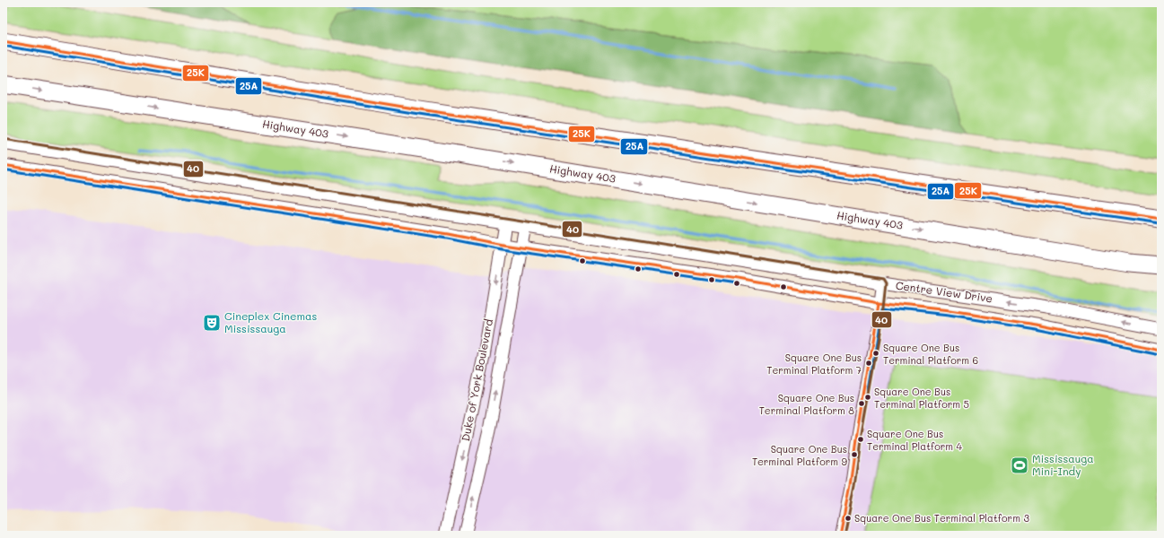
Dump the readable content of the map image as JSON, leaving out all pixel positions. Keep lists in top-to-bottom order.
{
  "streets": {
    "highway": ["Highway 403"],
    "street": ["Centre View Drive", "Duke of York Boulevard"]
  },
  "crossings": [
    ["Centre View Drive", "Duke of York Boulevard"]
  ],
  "places": {
    "theatre": ["Cineplex Cinemas Mississauga"],
    "other": [
      "Square One Bus Terminal Platform 6",
      "Square One Bus Terminal Platform 7",
      "Square One Bus Terminal Platform 5",
      "Square One Bus Terminal Platform 8",
      "Square One Bus Terminal Platform 4",
      "Square One Bus Terminal Platform 9",
      "Square One Bus Terminal Platform 3"
    ],
    "sports": ["Mississauga Mini-Indy"]
  },
  "lines": ["transit line 25K", "transit line 25A", "transit line 40"]
}
